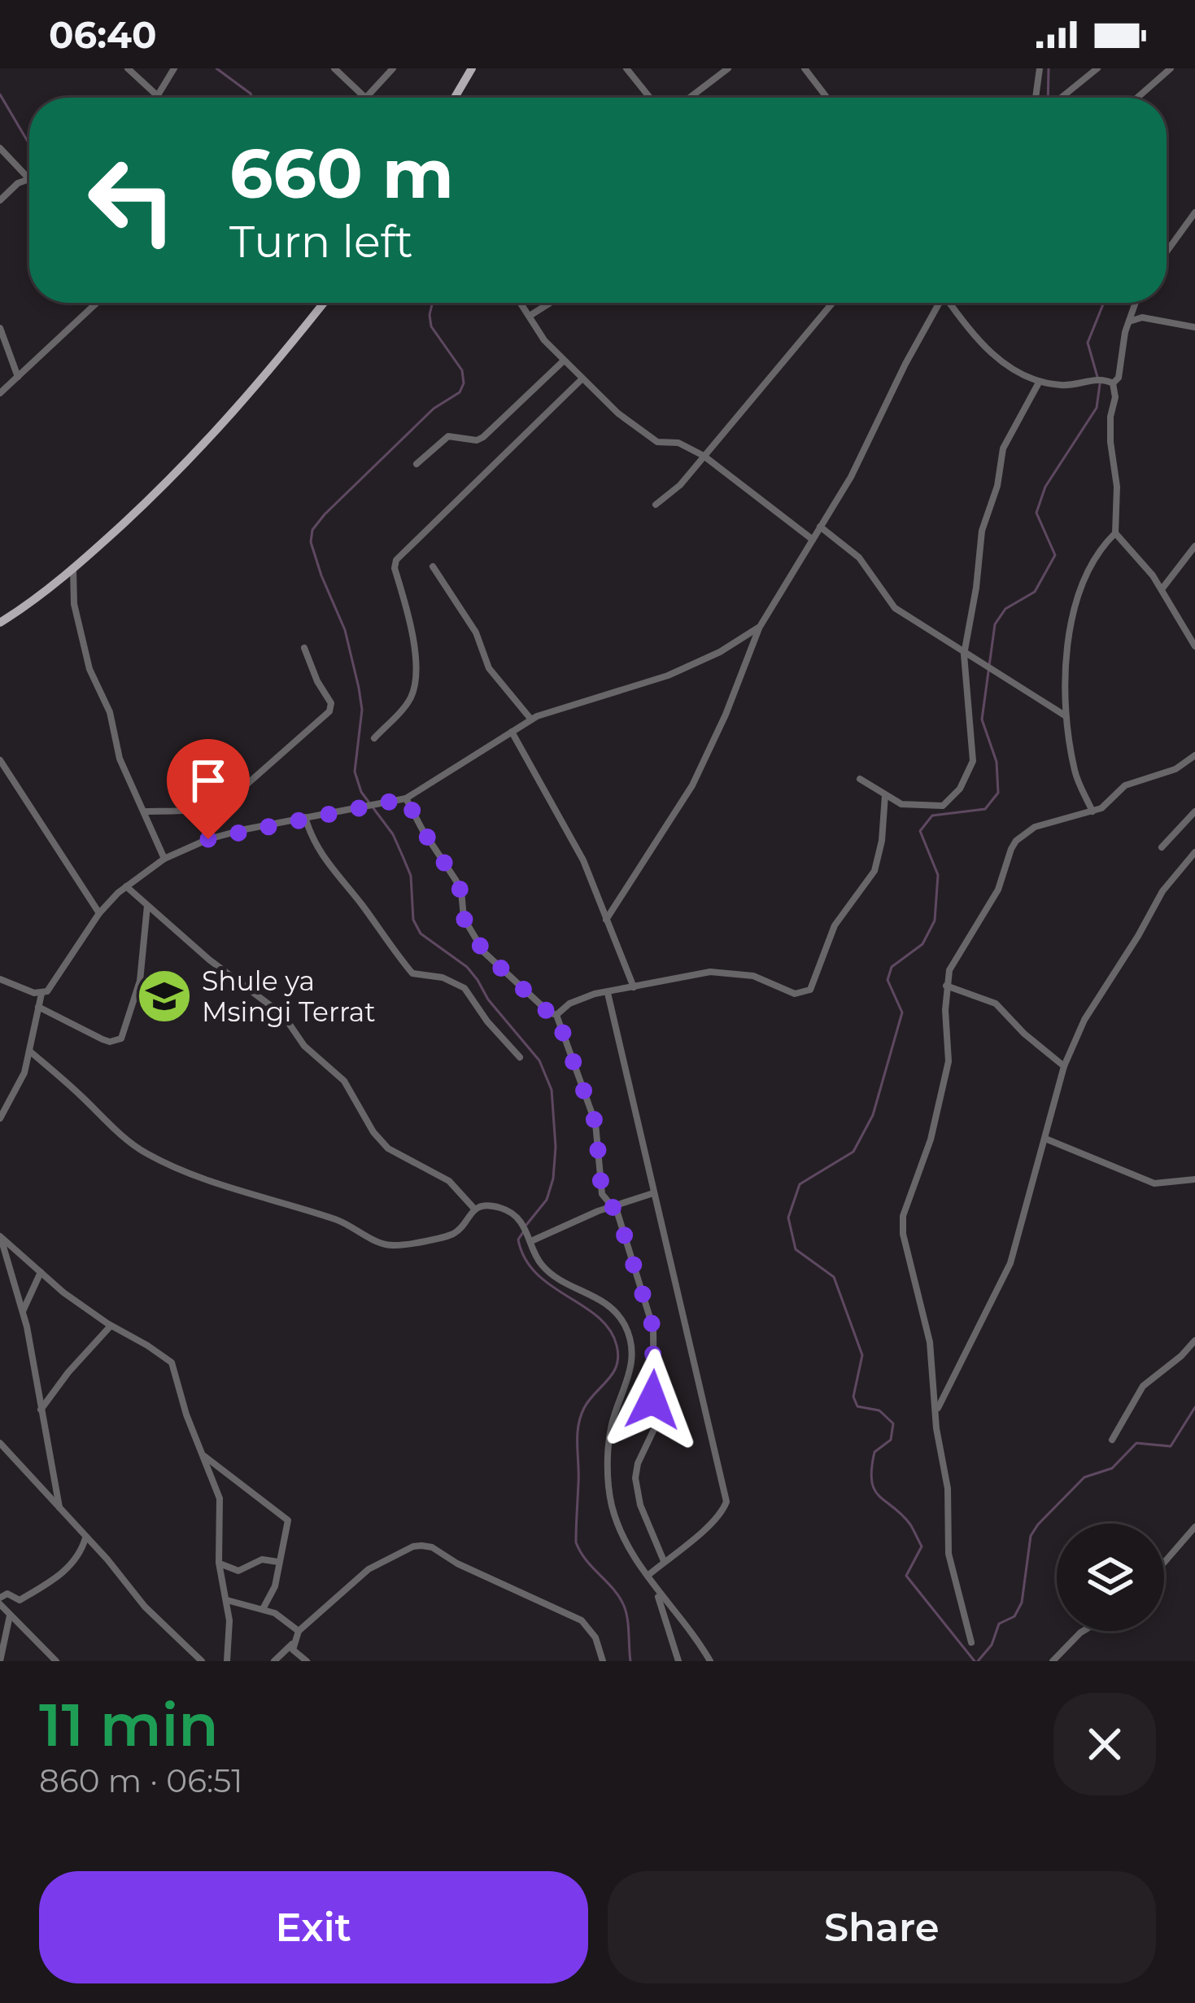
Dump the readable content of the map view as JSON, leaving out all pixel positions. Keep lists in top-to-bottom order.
{
  "places": {
    "school or university": ["Shule ya Msingi Terrat"]
  },
  "page": {
    "status": "06:40",
    "turn": ["660 m", "Turn left"],
    "heading": ["11 min", "860 m · 06:51"],
    "buttons": ["Exit", "Share"]
  }
}
